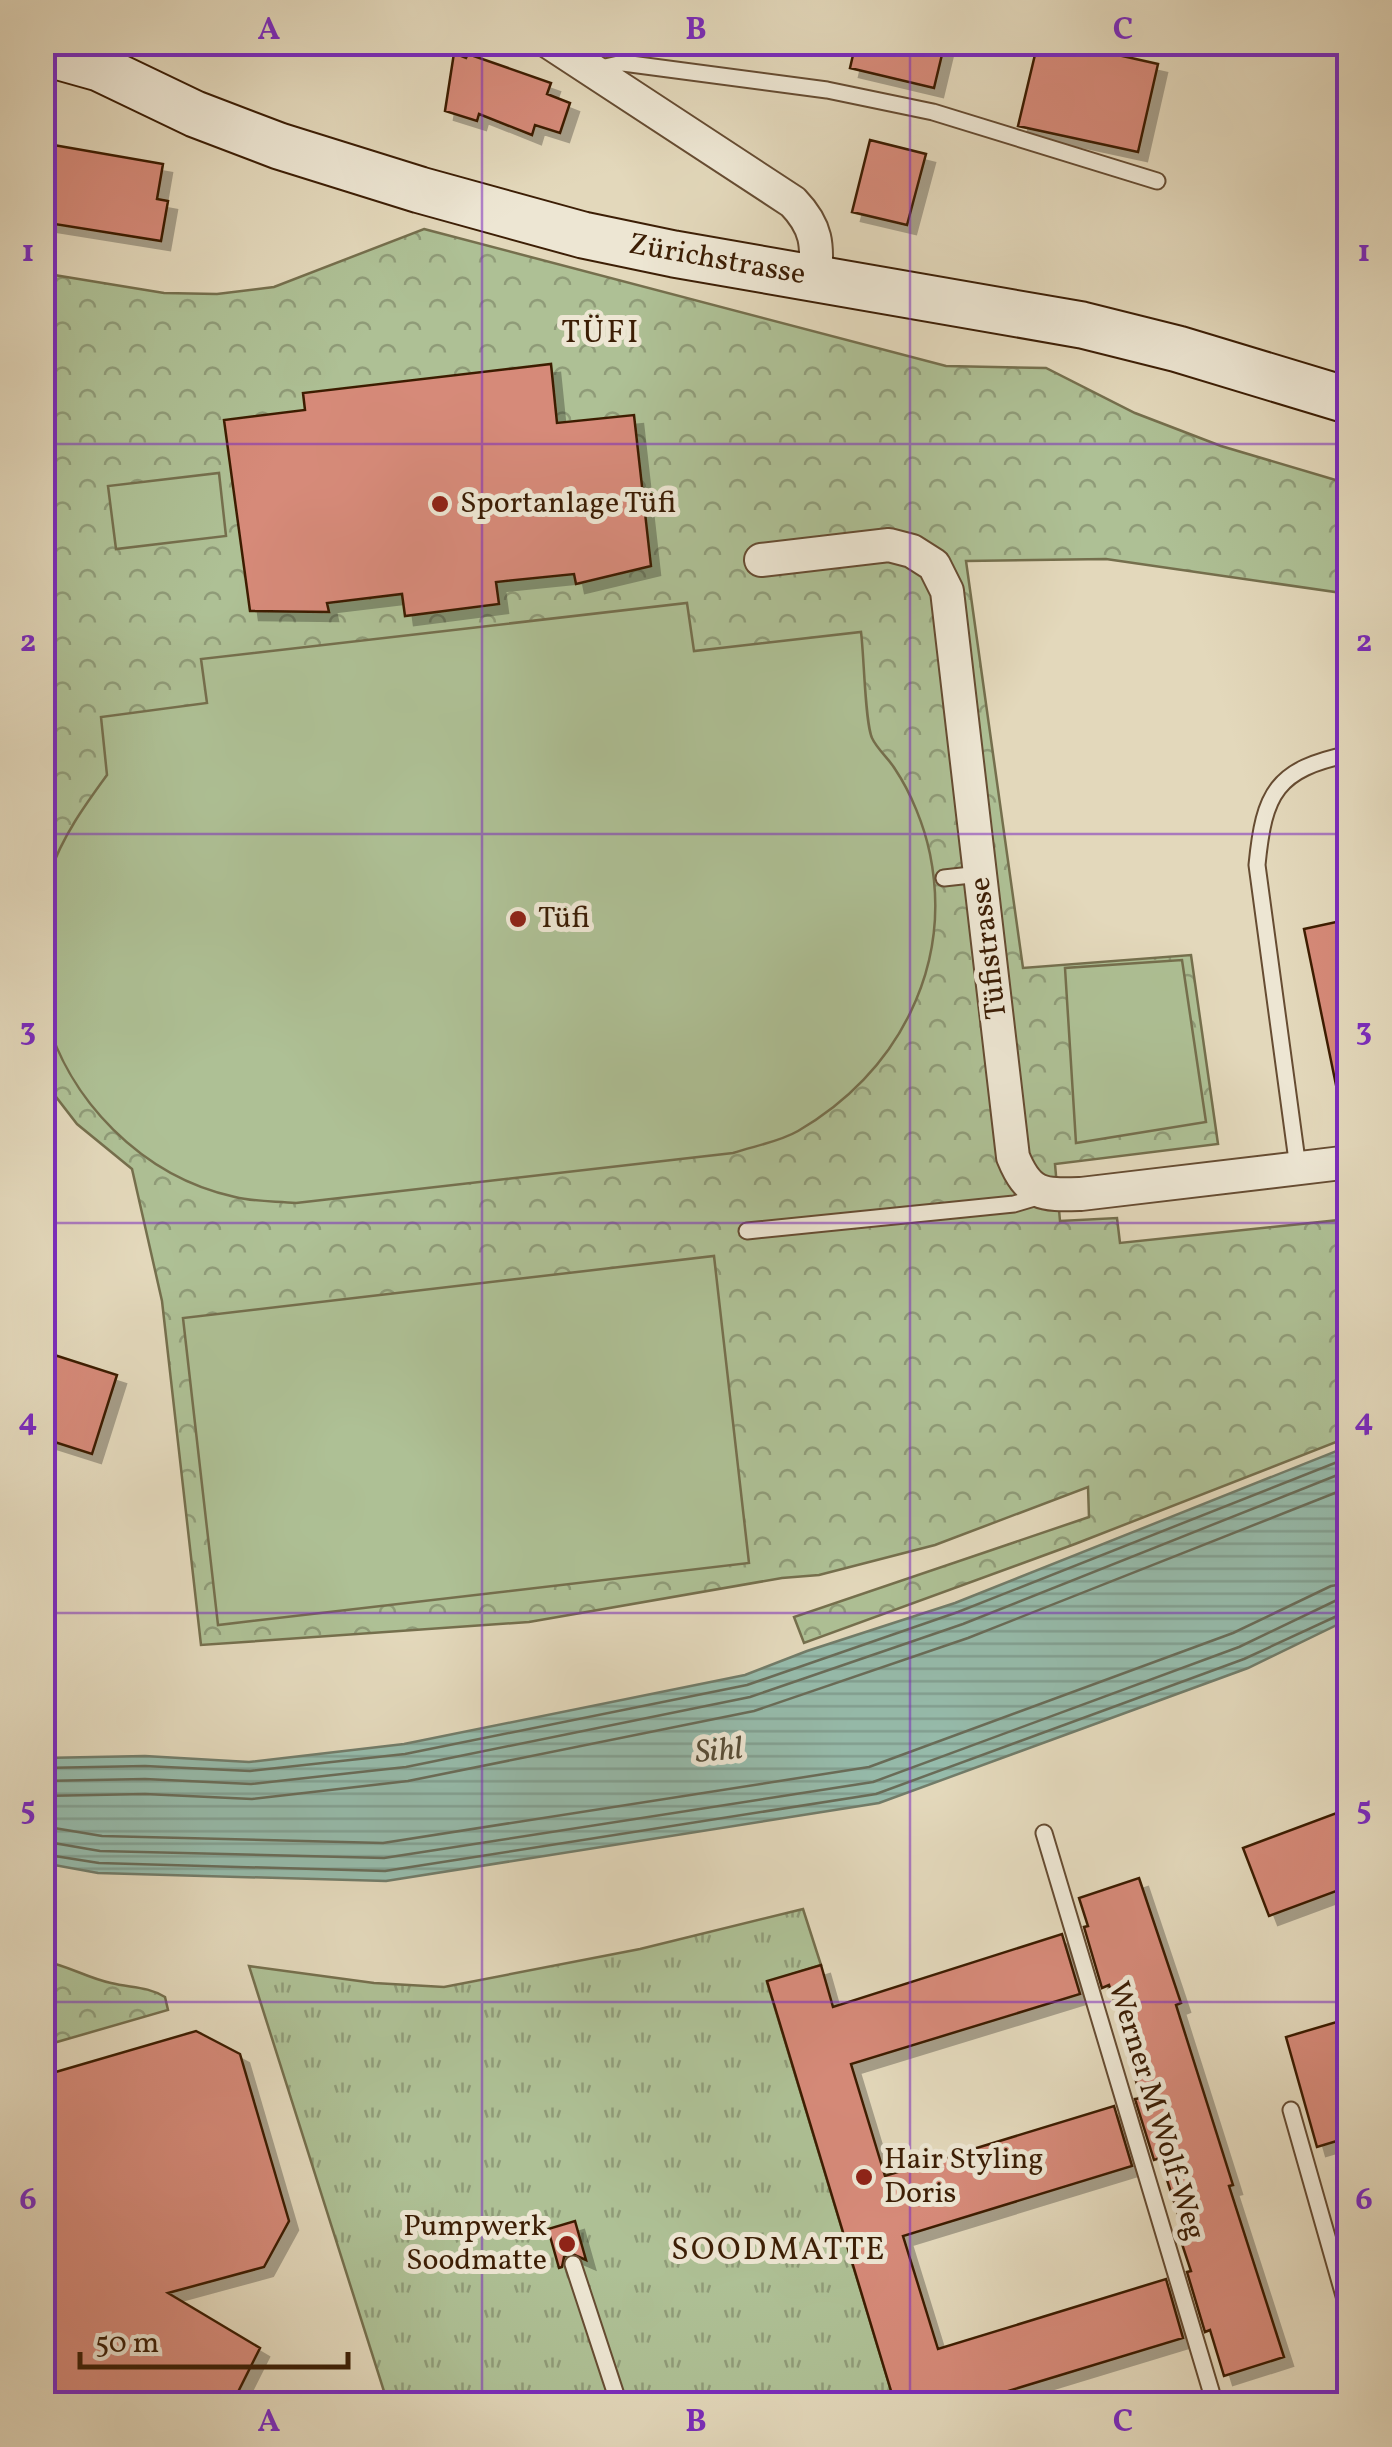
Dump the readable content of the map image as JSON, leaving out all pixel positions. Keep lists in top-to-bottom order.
{
  "streets": {
    "main road": ["Zürichstrasse"],
    "street": ["Tüfistrasse"],
    "lane": ["Werner M Wolf-Weg"]
  },
  "districts": ["TÜFI", "SOODMATTE"],
  "water": ["Sihl"],
  "places": [
    "Sportanlage Tüfi",
    "Tüfi",
    "Hair Styling Doris",
    "Pumpwerk Soodmatte"
  ],
  "scale_bar": "50 m",
  "grid": {
    "columns": ["A", "B", "C"],
    "rows": [
      "1",
      "2",
      "3",
      "4",
      "5",
      "6"
    ]
  }
}
